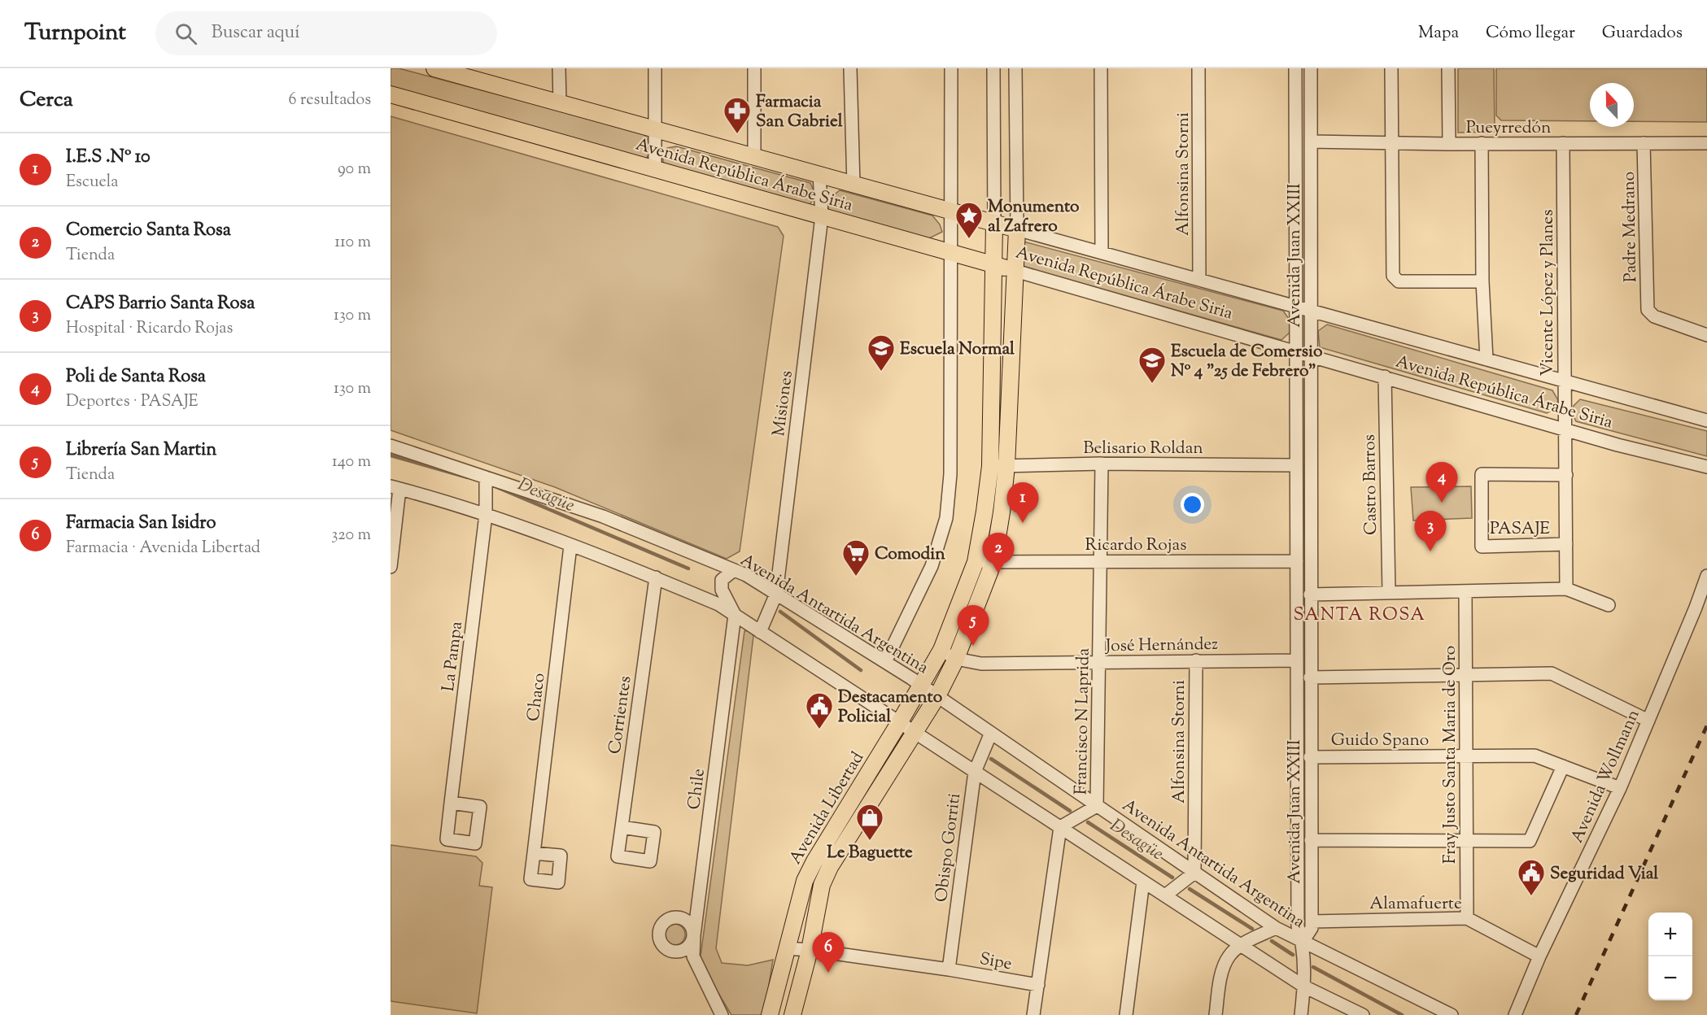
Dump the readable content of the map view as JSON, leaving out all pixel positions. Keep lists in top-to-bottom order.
{
  "streets": {
    "main road": ["Avenida República Árabe Siria", "Avenida Libertad"],
    "street": [
      "Pueyrredón",
      "Alfonsina Storni",
      "Padre Medrano",
      "Avenida Juan XXIII",
      "Vicente López y Planes",
      "Misiones",
      "Belisario Roldan",
      "Castro Barros",
      "PASAJE",
      "Ricardo Rojas",
      "Avenida Antartida Argentina",
      "José Hernández",
      "La Pampa",
      "Chaco",
      "Corrientes",
      "Francisco N Laprida",
      "Guido Spano",
      "Fray Justo Santa Maria de Oro",
      "Avenida Wollmann",
      "Chile",
      "Obispo Gorriti",
      "Alamafuerte",
      "Sipe"
    ]
  },
  "crossings": [
    ["Pueyrredón", "Padre Medrano"],
    ["Pueyrredón", "Avenida Juan XXIII"],
    ["Pueyrredón", "Vicente López y Planes"],
    ["Avenida República Árabe Siria", "Alfonsina Storni"],
    ["Avenida República Árabe Siria", "Avenida Juan XXIII"],
    ["Avenida República Árabe Siria", "Vicente López y Planes"],
    ["Avenida República Árabe Siria", "Misiones"],
    ["Avenida República Árabe Siria", "Castro Barros"],
    ["Avenida República Árabe Siria", "Avenida Libertad"],
    ["Alfonsina Storni", "Avenida Antartida Argentina"],
    ["Alfonsina Storni", "José Hernández"],
    ["Avenida Juan XXIII", "Belisario Roldan"],
    ["Avenida Juan XXIII", "Ricardo Rojas"],
    ["Avenida Juan XXIII", "Avenida Antartida Argentina"],
    ["Avenida Juan XXIII", "José Hernández"],
    ["Avenida Juan XXIII", "Guido Spano"],
    ["Avenida Juan XXIII", "Alamafuerte"],
    ["Vicente López y Planes", "PASAJE"],
    ["Misiones", "Avenida Antartida Argentina"],
    ["Belisario Roldan", "Francisco N Laprida"],
    ["Belisario Roldan", "Avenida Libertad"],
    ["Ricardo Rojas", "Francisco N Laprida"],
    ["Ricardo Rojas", "Avenida Libertad"],
    ["Avenida Antartida Argentina", "La Pampa"],
    ["Avenida Antartida Argentina", "Francisco N Laprida"],
    ["Avenida Antartida Argentina", "Avenida Libertad"],
    ["Avenida Antartida Argentina", "Obispo Gorriti"],
    ["José Hernández", "Francisco N Laprida"],
    ["José Hernández", "Avenida Libertad"],
    ["Guido Spano", "Fray Justo Santa Maria de Oro"],
    ["Guido Spano", "Avenida Wollmann"],
    ["Fray Justo Santa Maria de Oro", "Alamafuerte"],
    ["Avenida Wollmann", "Alamafuerte"],
    ["Avenida Libertad", "Sipe"],
    ["Obispo Gorriti", "Sipe"]
  ],
  "districts": ["SANTA ROSA"],
  "water": ["Desagüe"],
  "places": {
    "pharmacy": ["Farmacia San Gabriel"],
    "place": ["Monumento al Zafrero"],
    "school or university": ["Escuela Normal", "Escuela de Comersio Nº 4 \"25 de Febrero\""],
    "supermarket": ["Comodin"],
    "public building": ["Destacamento Policial", "Seguridad Vial"],
    "shop": ["Le Baguette"]
  },
  "north": "top",
  "page": {
    "header": "Turnpoint",
    "search": "Buscar aquí",
    "nav": ["Mapa", "Cómo llegar", "Guardados"],
    "heading": ["Cerca", "6 resultados"],
    "list": [
      {
        "mark": "1",
        "name": "I.E.S .Nº 10",
        "note": "Escuela",
        "value": "90 m"
      },
      {
        "mark": "2",
        "name": "Comercio Santa Rosa",
        "note": "Tienda",
        "value": "110 m"
      },
      {
        "mark": "3",
        "name": "CAPS Barrio Santa Rosa",
        "note": "Hospital · Ricardo Rojas",
        "value": "130 m"
      },
      {
        "mark": "4",
        "name": "Poli de Santa Rosa",
        "note": "Deportes · PASAJE",
        "value": "130 m"
      },
      {
        "mark": "5",
        "name": "Librería San Martin",
        "note": "Tienda",
        "value": "140 m"
      },
      {
        "mark": "6",
        "name": "Farmacia San Isidro",
        "note": "Farmacia · Avenida Libertad",
        "value": "320 m"
      }
    ],
    "pins": [
      "4",
      "1",
      "3",
      "2",
      "5",
      "6"
    ],
    "map_buttons": ["+", "−"]
  }
}
